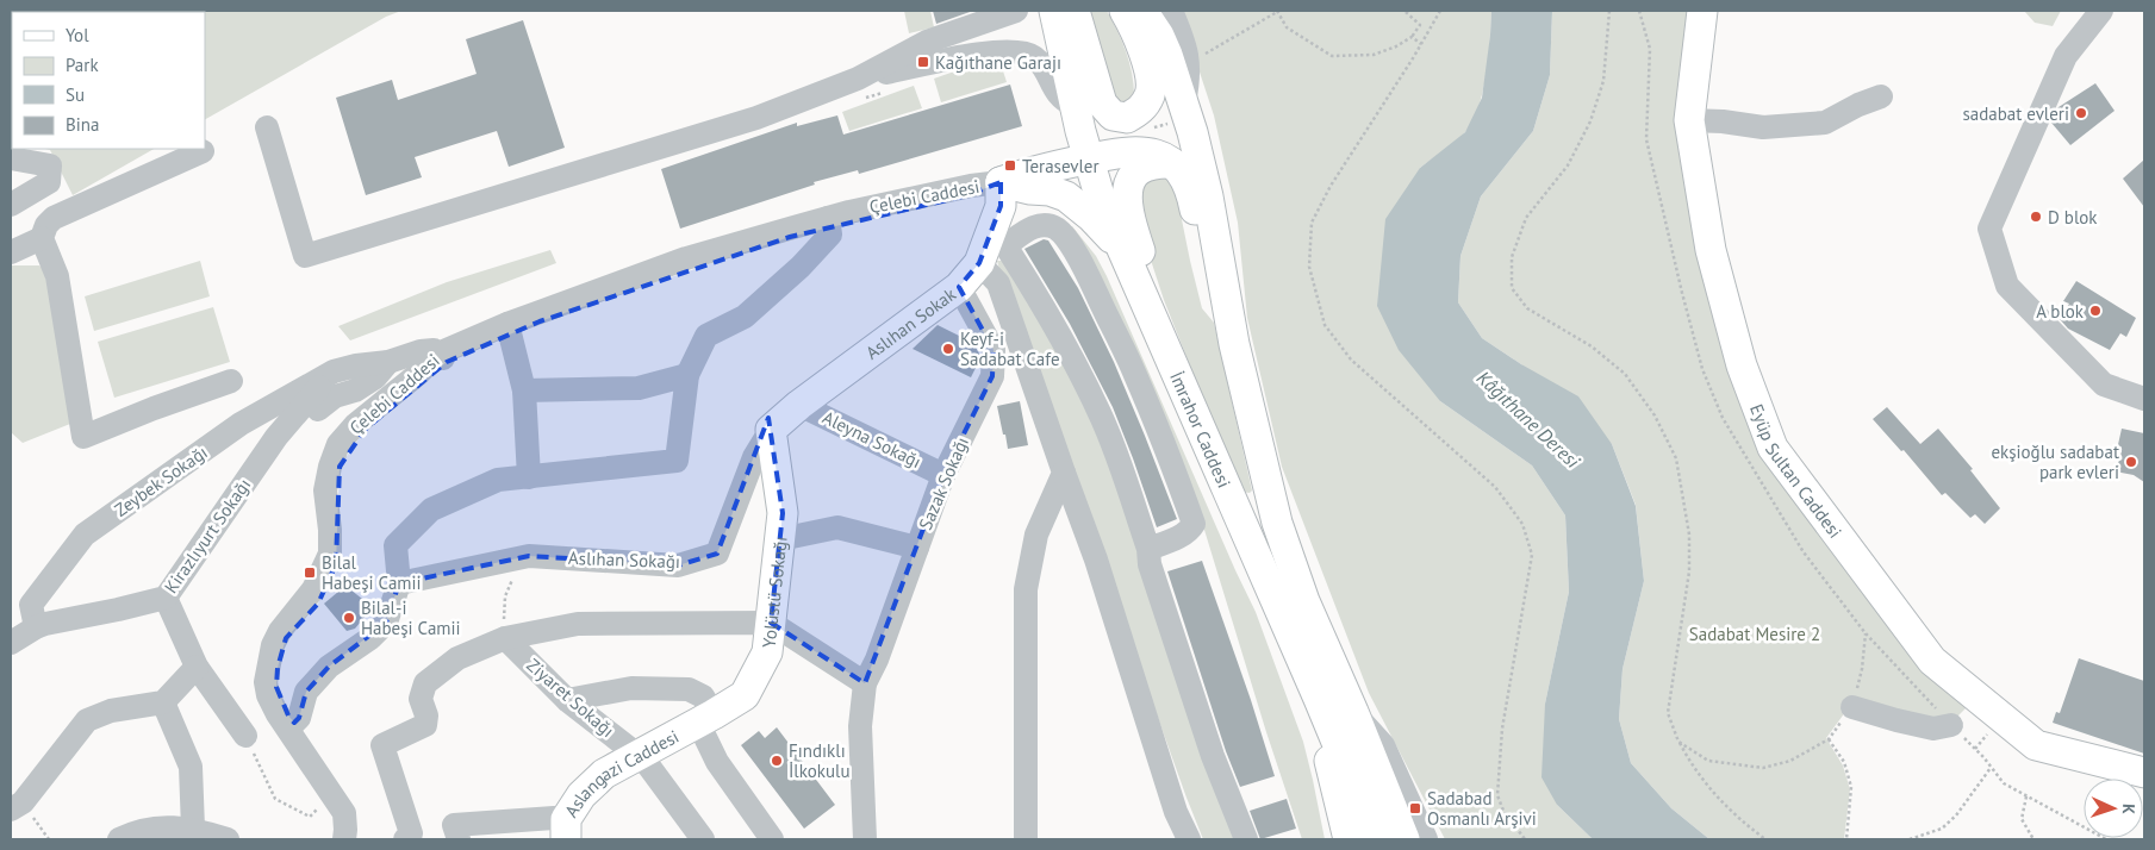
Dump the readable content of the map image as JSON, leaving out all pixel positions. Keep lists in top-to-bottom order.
{
  "streets": {
    "main road": [
      "Aslıhan Sokak",
      "İmrahor Caddesi",
      "Eyüp Sultan Caddesi",
      "Yolüstü Sokağı",
      "Aslangazi Caddesi"
    ],
    "street": [
      "Çelebi Caddesi",
      "Aleyna Sokağı",
      "Zeybek Sokağı",
      "Sazak Sokağı",
      "Kirazlıyurt Sokağı",
      "Aslıhan Sokağı",
      "Ziyaret Sokağı"
    ]
  },
  "crossings": [
    ["Çelebi Caddesi", "Aslıhan Sokak"],
    ["Çelebi Caddesi", "Zeybek Sokağı"],
    ["Aslıhan Sokak", "Aleyna Sokağı"],
    ["Aslıhan Sokak", "Sazak Sokağı"],
    ["Aslıhan Sokak", "Aslıhan Sokağı"],
    ["Aslıhan Sokak", "Yolüstü Sokağı"],
    ["Aleyna Sokağı", "Sazak Sokağı"],
    ["Zeybek Sokağı", "Kirazlıyurt Sokağı"],
    ["Aslıhan Sokağı", "Yolüstü Sokağı"],
    ["Yolüstü Sokağı", "Aslangazi Caddesi"],
    ["Ziyaret Sokağı", "Aslangazi Caddesi"]
  ],
  "water": ["Kâğıthane Deresi"],
  "parks": ["Sadabat Mesire 2"],
  "places": {
    "transit": [
      "Kağıthane Garajı",
      "Terasevler",
      "Bilal Habeşi Camii",
      "Sadabad Osmanlı Arşivi"
    ],
    "other": [
      "sadabat evleri",
      "D blok",
      "A blok",
      "Keyf-i Sadabat Cafe",
      "ekşioğlu sadabat park evleri",
      "Bilal-i Habeşi Camii",
      "Fındıklı İlkokulu"
    ]
  },
  "legend": [
    "Yol",
    "Park",
    "Su",
    "Bina"
  ],
  "north": "right"
}
